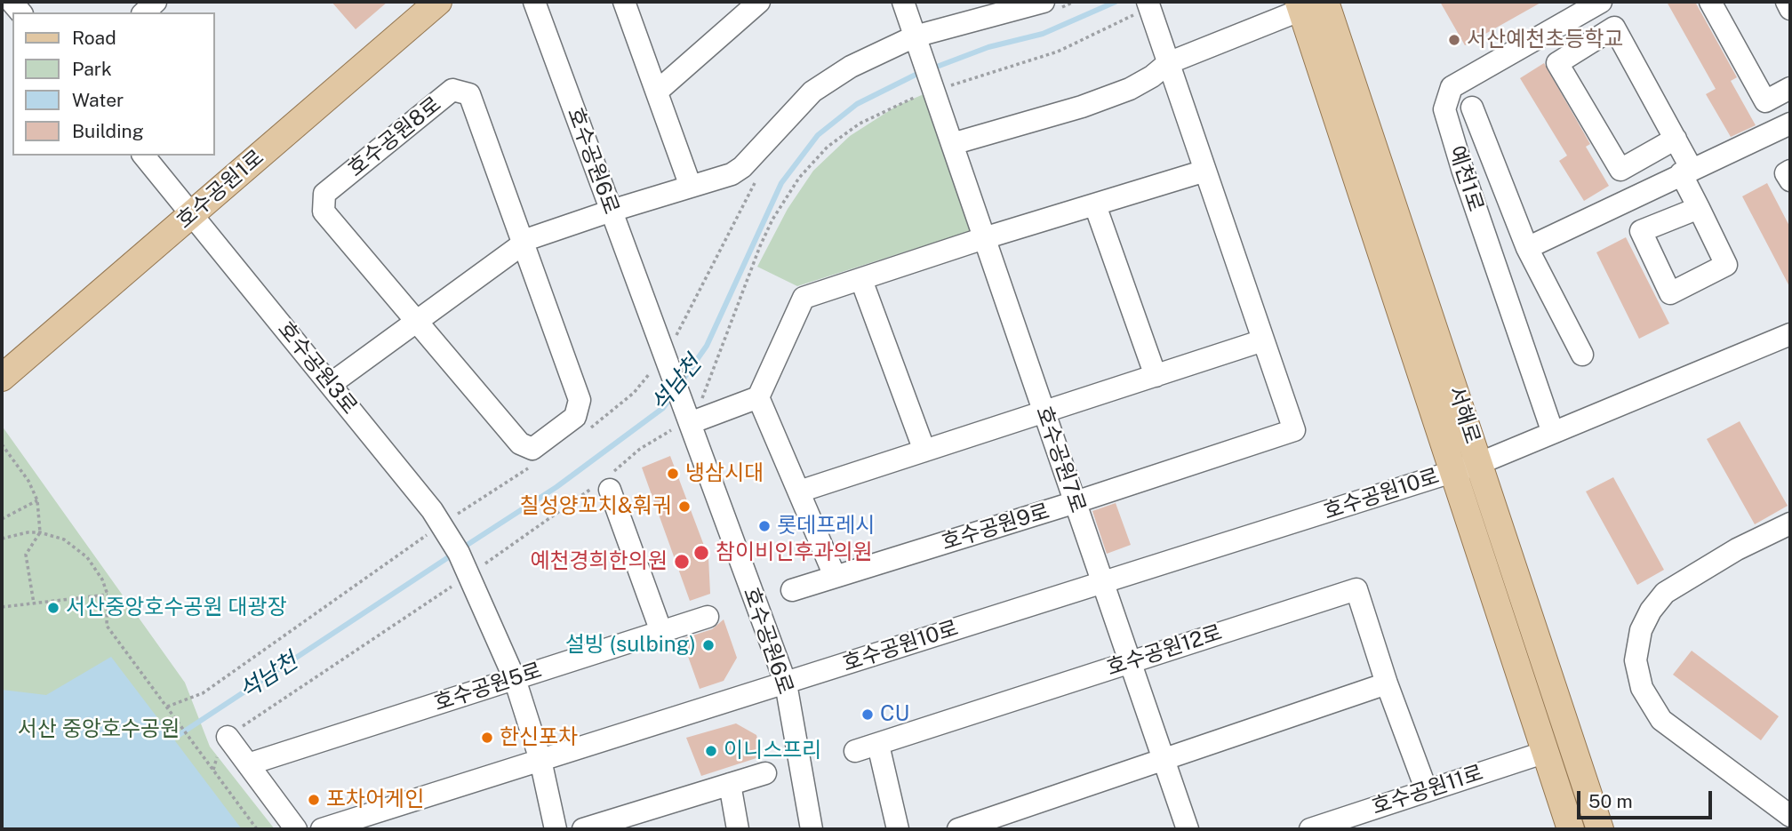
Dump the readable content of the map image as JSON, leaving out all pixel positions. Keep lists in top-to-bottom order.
{
  "streets": {
    "main road": ["호수공원1로", "서해로"],
    "street": [
      "호수공원8로",
      "호수공원6로",
      "예천1로",
      "호수공원3로",
      "호수공원7로",
      "호수공원10로",
      "호수공원9로",
      "호수공원12로",
      "호수공원5로",
      "호수공원11로"
    ]
  },
  "crossings": [
    ["호수공원6로", "호수공원10로"],
    ["호수공원1로", "호수공원3로"],
    ["서해로", "호수공원10로"],
    ["서해로", "호수공원11로"],
    ["호수공원7로", "호수공원10로"],
    ["호수공원7로", "호수공원9로"],
    ["호수공원7로", "호수공원12로"],
    ["호수공원12로", "호수공원11로"]
  ],
  "water": ["석남천"],
  "parks": ["서산 중앙호수공원"],
  "places": [
    "서산예천초등학교",
    "냉삼시대",
    "칠성양꼬치&훠궈",
    "롯데프레시",
    "참이비인후과의원",
    "예천경희한의원",
    "서산중앙호수공원 대광장",
    "설빙 (sulbing)",
    "CU",
    "한신포차",
    "이니스프리",
    "포차어게인"
  ],
  "legend": [
    "Road",
    "Park",
    "Water",
    "Building"
  ],
  "scale_bar": "50 m"
}
